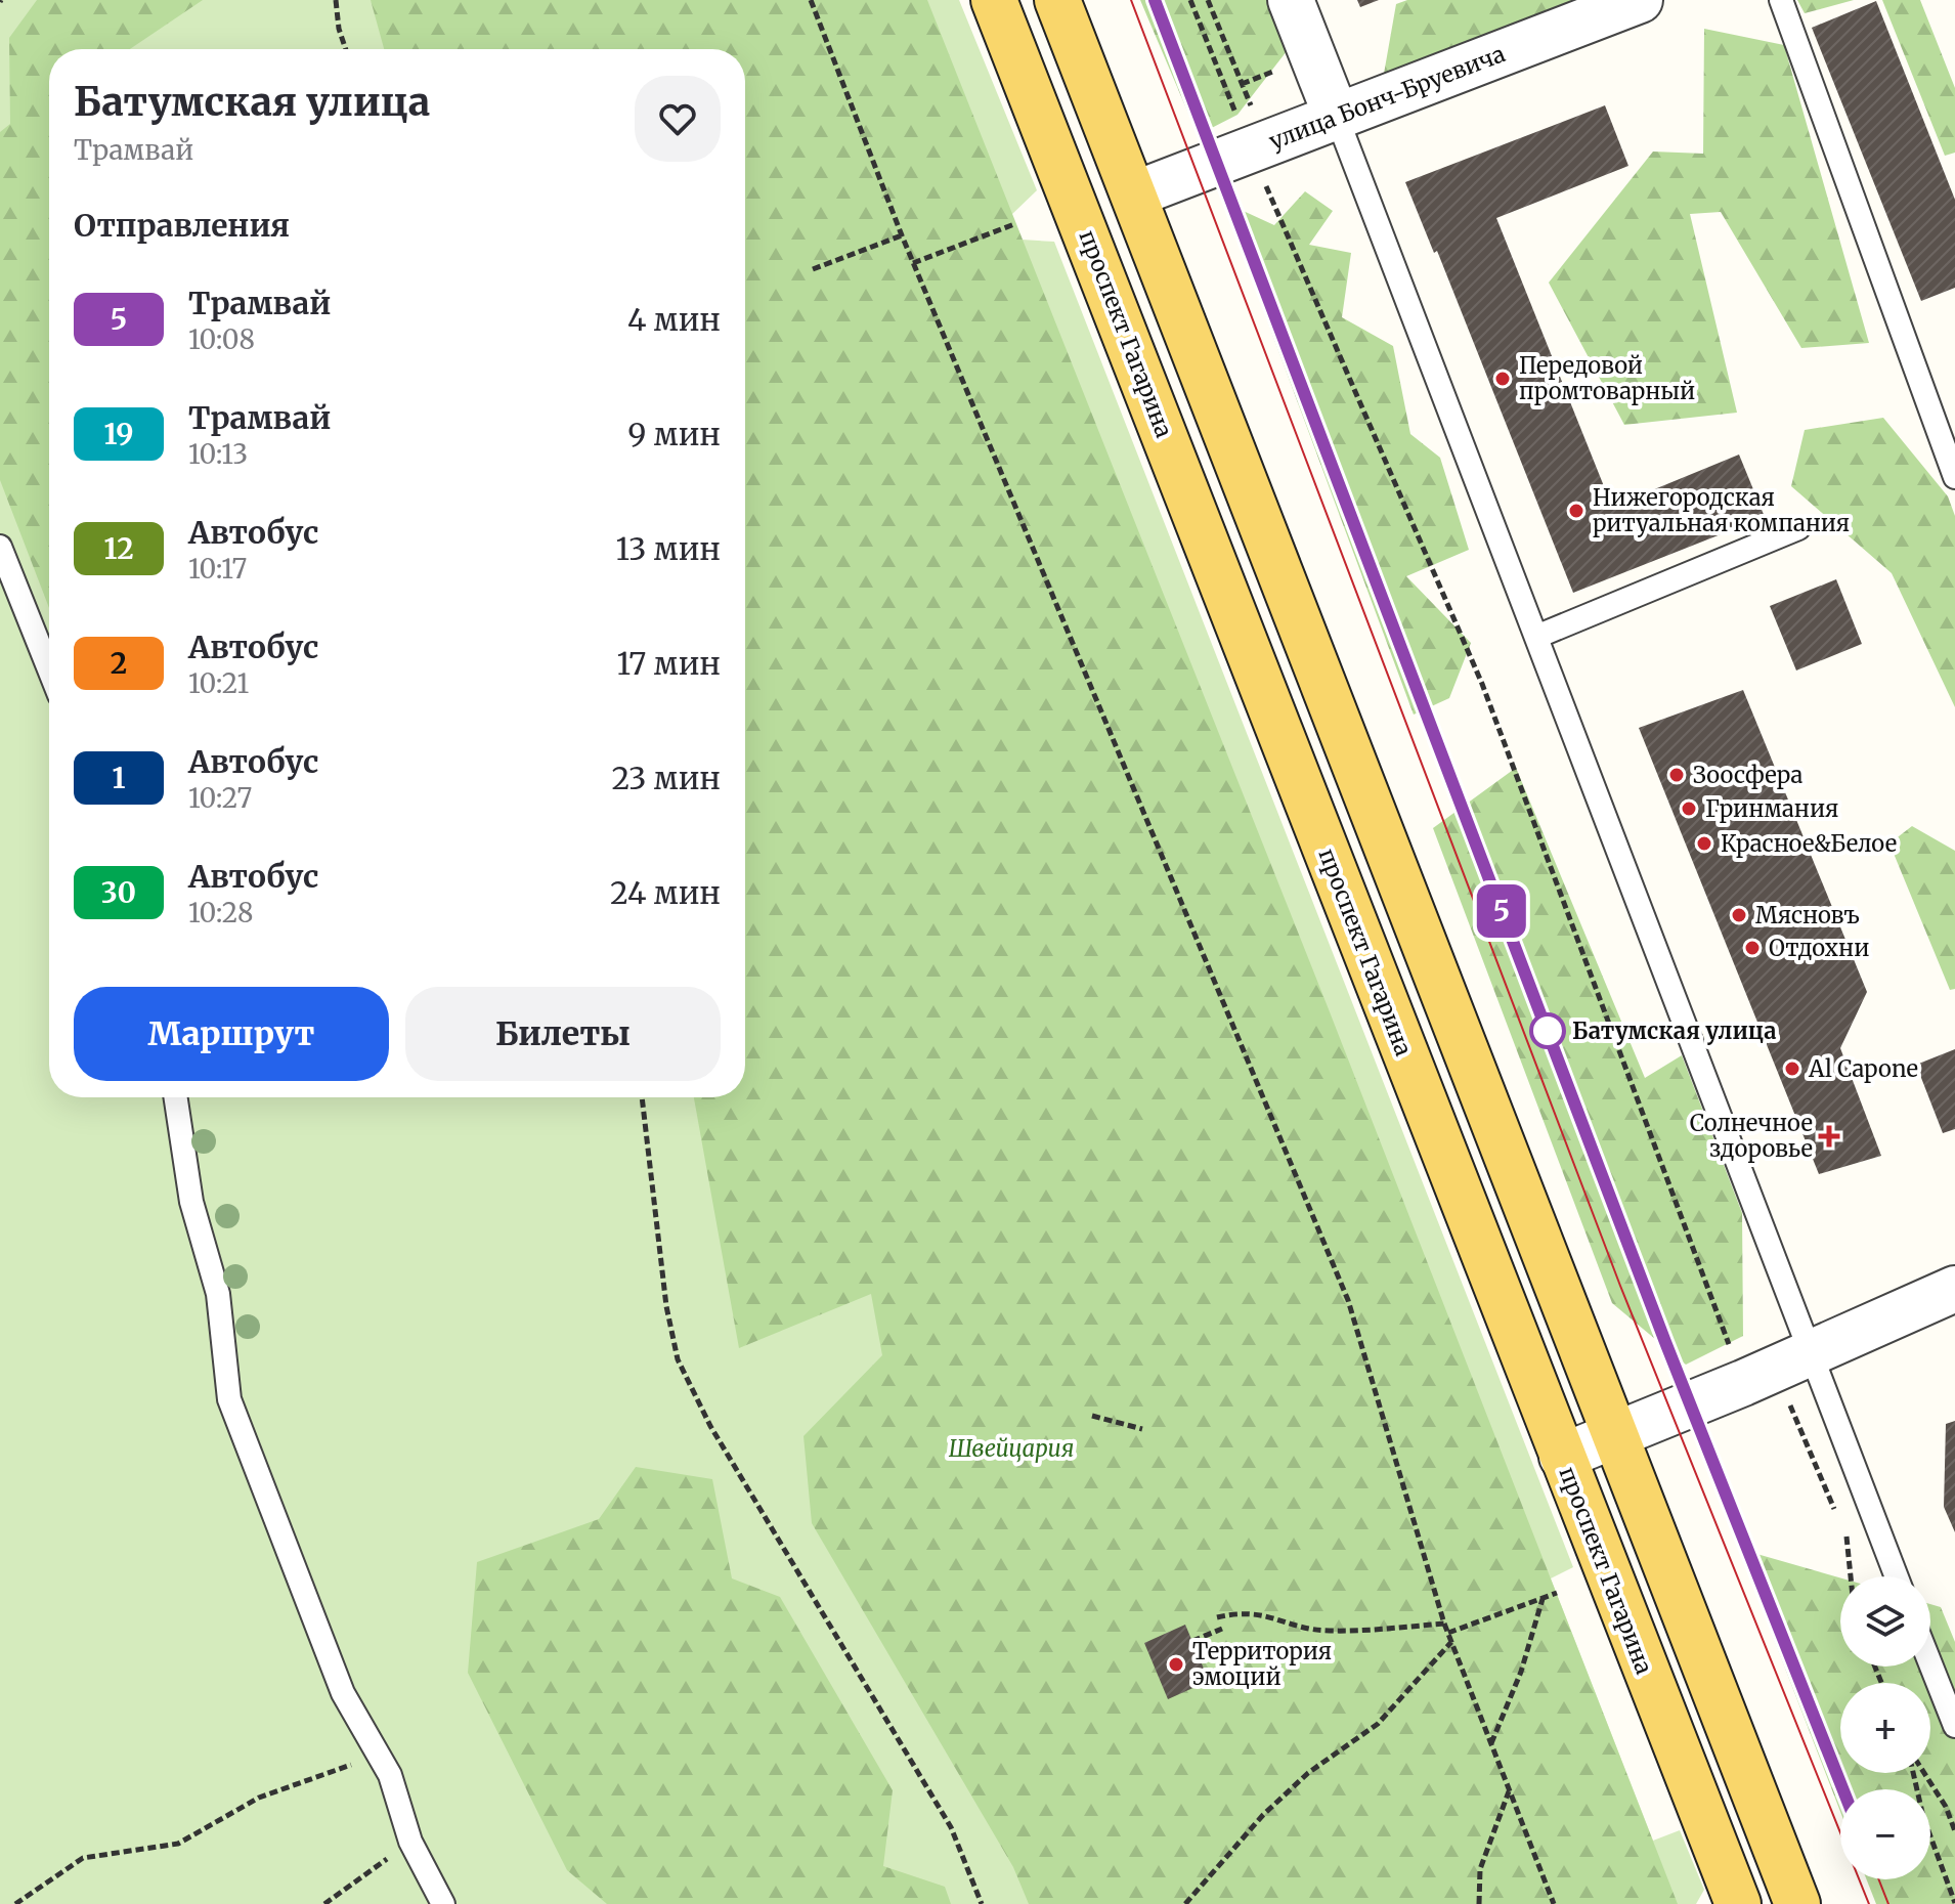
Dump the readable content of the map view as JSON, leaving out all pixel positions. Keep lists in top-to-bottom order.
{
  "streets": {
    "main road": ["проспект Гагарина"],
    "street": ["улица Бонч-Бруевича"]
  },
  "parks": ["Швейцария"],
  "places": {
    "other": [
      "Передовой промтоварный",
      "Нижегородская ритуальная компания",
      "Зоосфера",
      "Гринмания",
      "Красное&Белое",
      "Мясновъ",
      "Отдохни",
      "Батумская улица",
      "Al Capone",
      "Территория эмоций"
    ],
    "health": ["Солнечное здоровье"]
  },
  "lines": ["tram line 5"],
  "page": {
    "on_map": "5",
    "heading": [
      ["Батумская улица", "Трамвай"],
      "Отправления"
    ],
    "list": [
      {
        "mark": "5",
        "name": "Трамвай",
        "note": "10:08",
        "value": "4 мин"
      },
      {
        "mark": "19",
        "name": "Трамвай",
        "note": "10:13",
        "value": "9 мин"
      },
      {
        "mark": "12",
        "name": "Автобус",
        "note": "10:17",
        "value": "13 мин"
      },
      {
        "mark": "2",
        "name": "Автобус",
        "note": "10:21",
        "value": "17 мин"
      },
      {
        "mark": "1",
        "name": "Автобус",
        "note": "10:27",
        "value": "23 мин"
      },
      {
        "mark": "30",
        "name": "Автобус",
        "note": "10:28",
        "value": "24 мин"
      }
    ],
    "buttons": ["Маршрут", "Билеты"],
    "map_buttons": ["+", "−"]
  }
}
